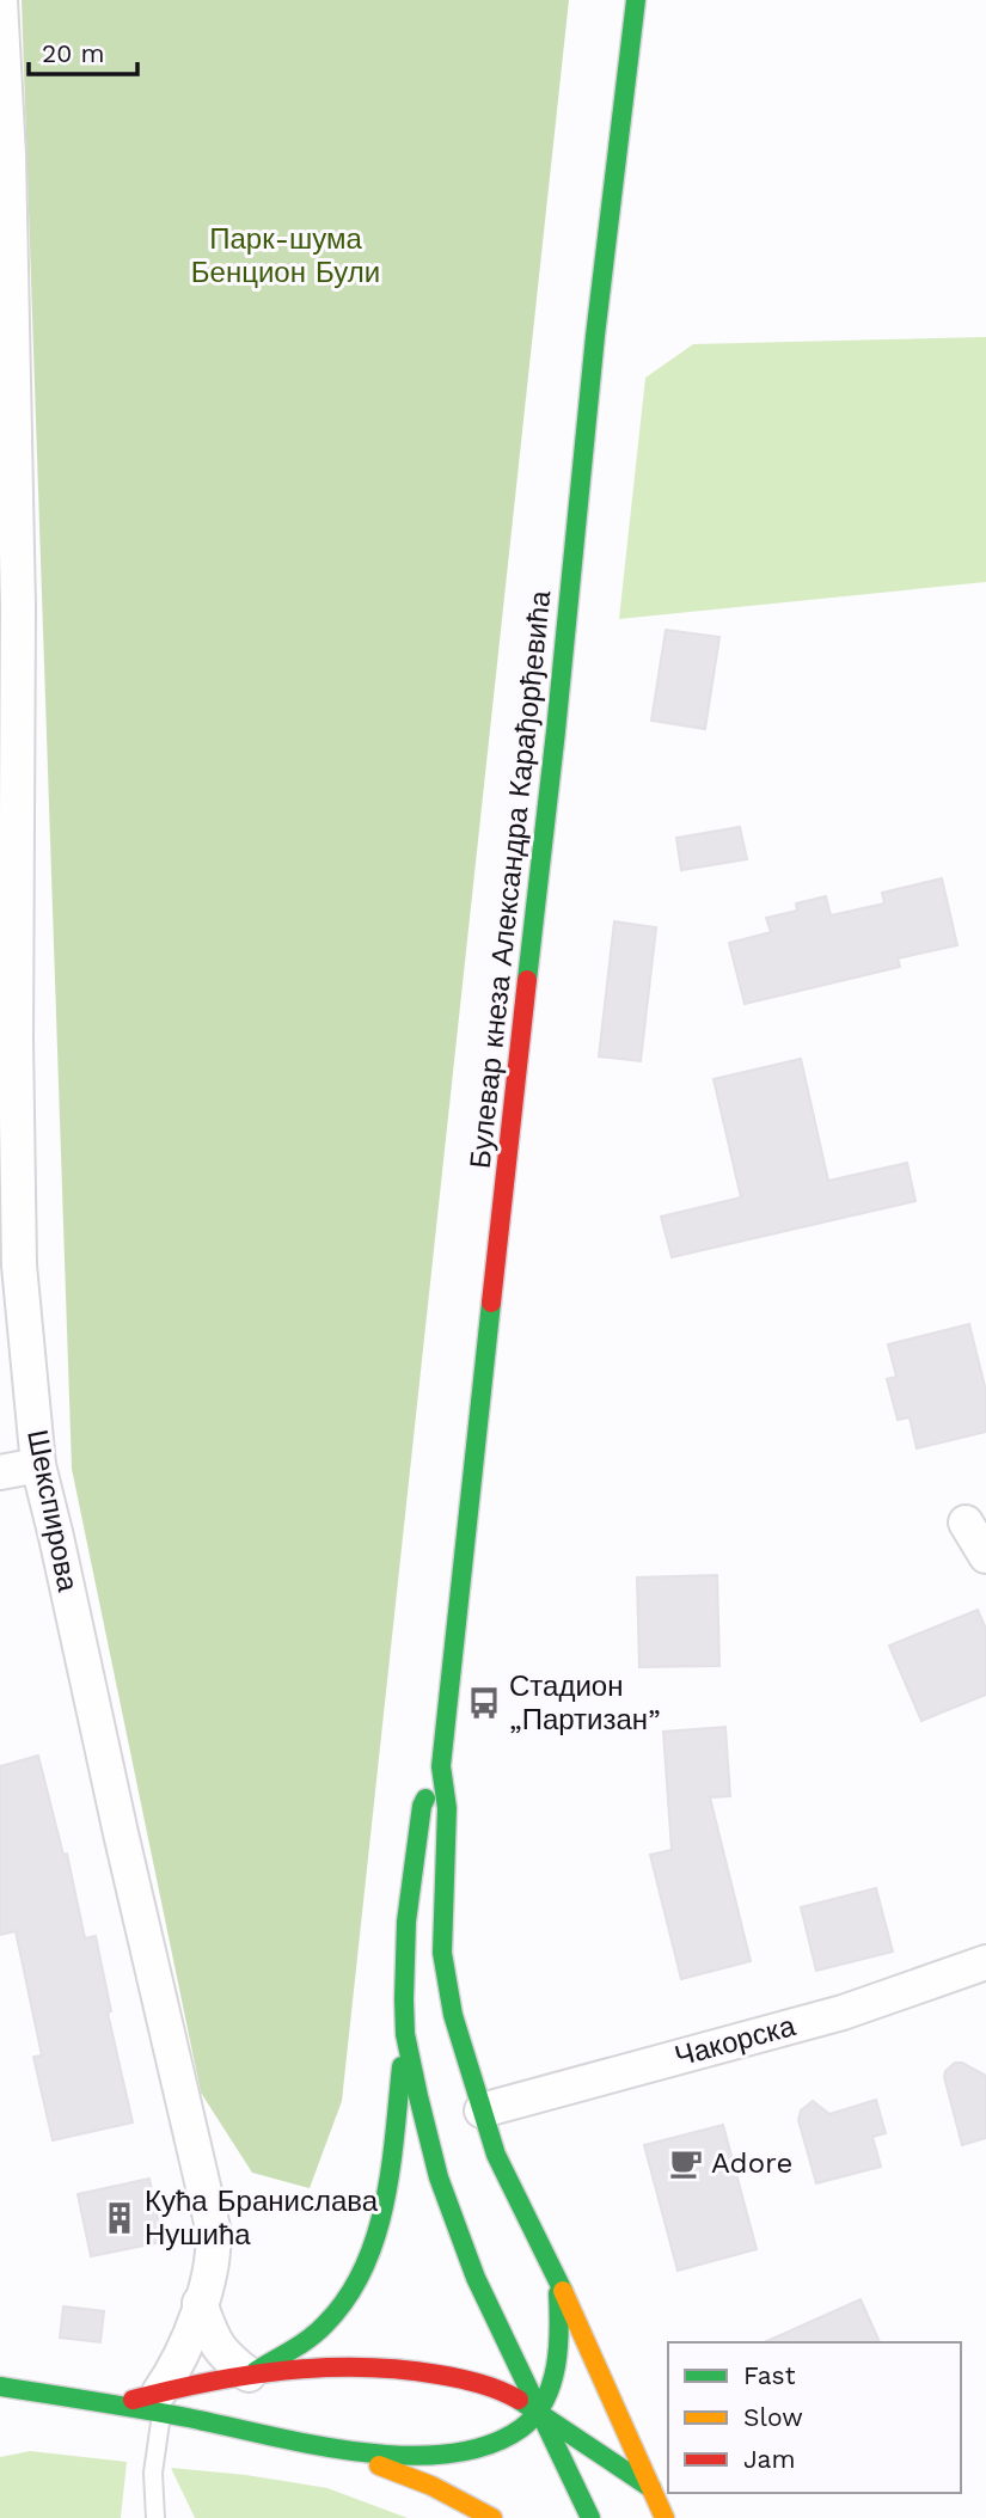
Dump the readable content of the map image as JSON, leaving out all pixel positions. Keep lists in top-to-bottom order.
{
  "streets": {
    "main road": ["Булевар кнеза Александра Карађорђевића"],
    "street": ["Шекспирова", "Чакорска"]
  },
  "crossings": [
    ["Булевар кнеза Александра Карађорђевића", "Чакорска"]
  ],
  "parks": ["Парк-шума Бенцион Були"],
  "places": {
    "bus stop": ["Стадион „Партизан”"],
    "cafe": ["Adore"],
    "building": ["Кућа Бранислава Нушића"]
  },
  "legend": ["Fast", "Slow", "Jam"],
  "scale_bar": "20 m"
}
